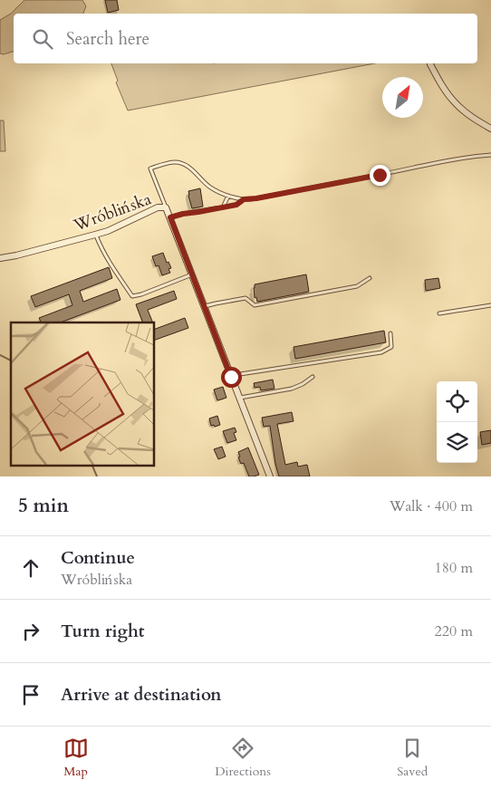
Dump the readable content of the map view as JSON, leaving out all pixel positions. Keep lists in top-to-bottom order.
{
  "streets": {
    "street": ["Wróblińska"]
  },
  "north": "top right",
  "page": {
    "search": "Search here",
    "heading": ["5 min", "Walk · 400 m"],
    "list": [
      ["Continue", "Wróblińska", "180 m"],
      ["Turn right", "220 m"],
      "Arrive at destination"
    ],
    "nav": ["Map", "Directions", "Saved"]
  }
}
